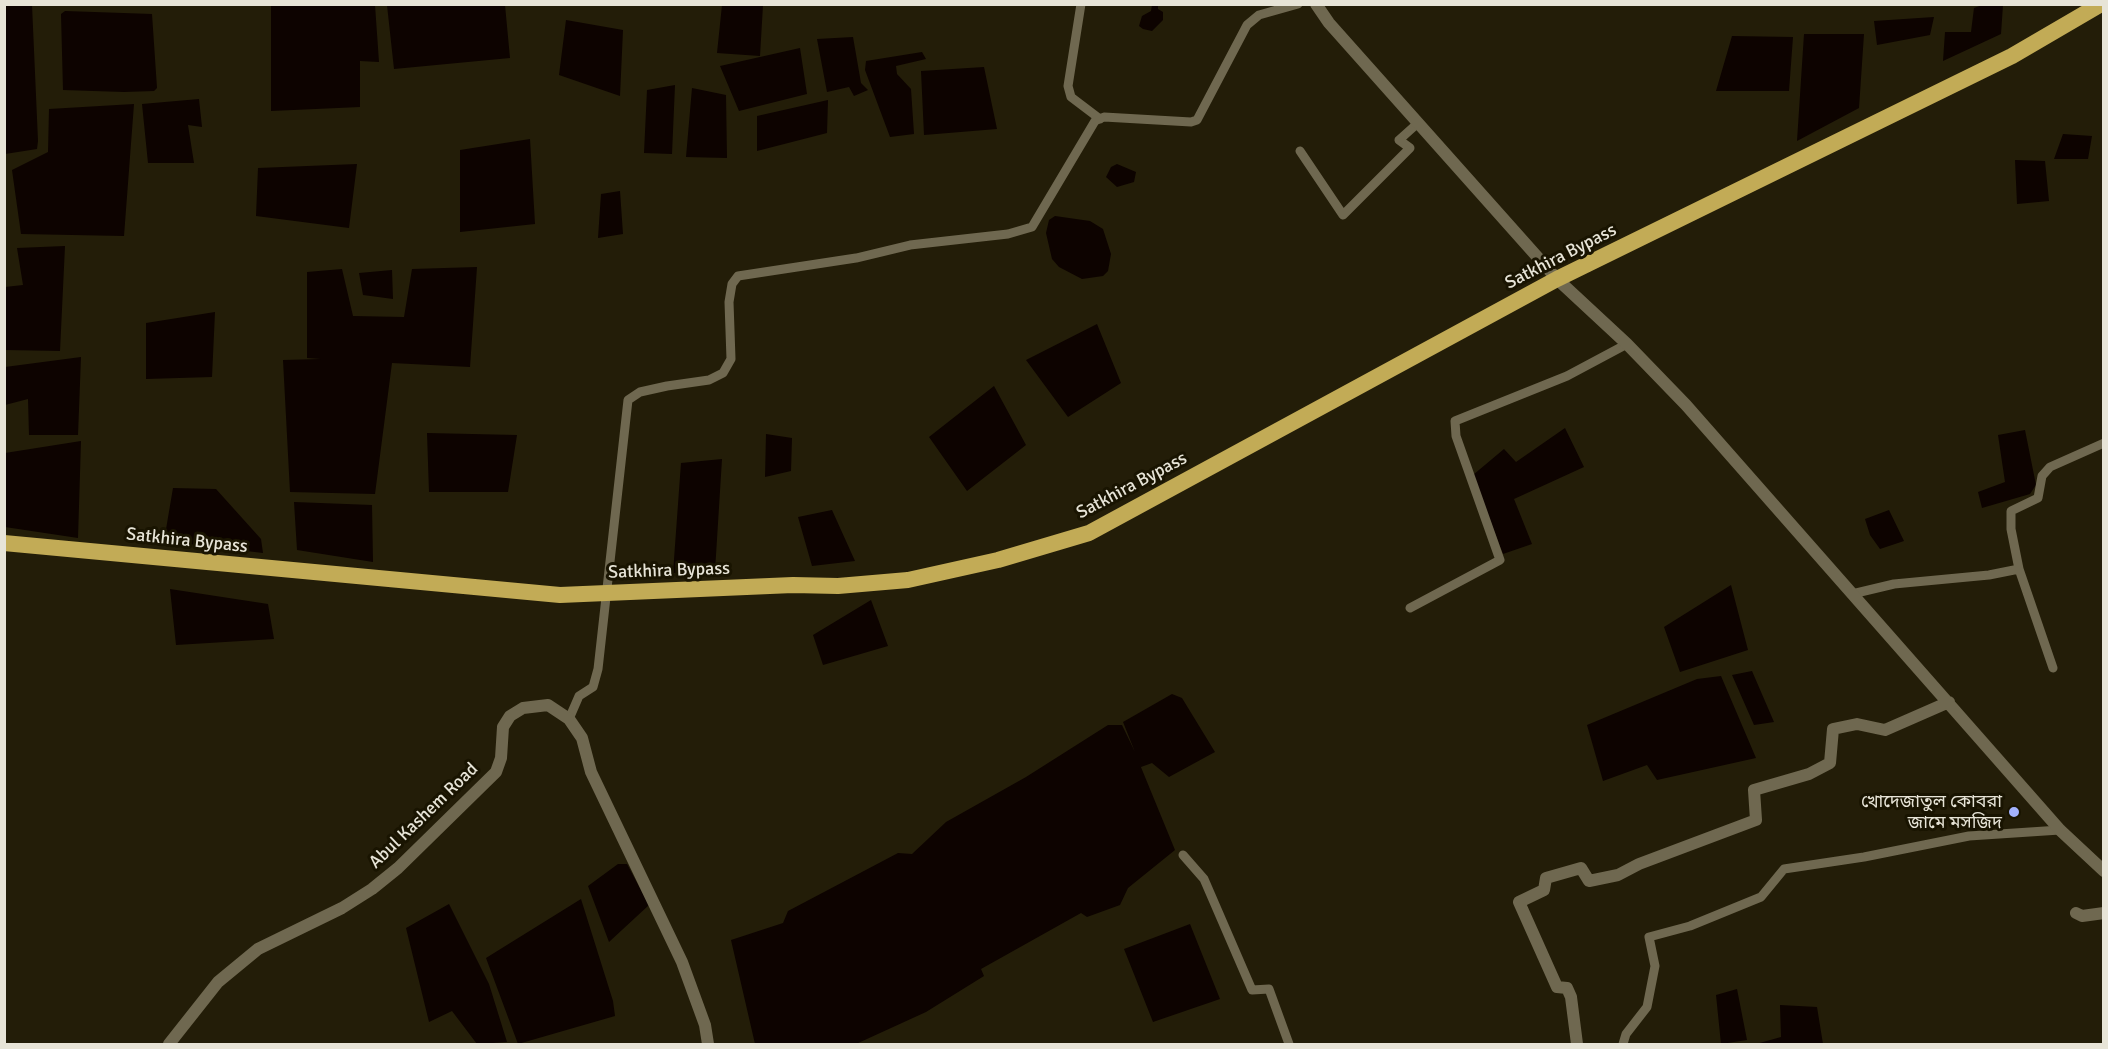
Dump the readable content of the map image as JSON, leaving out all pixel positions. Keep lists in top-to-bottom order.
{
  "streets": {
    "highway": ["Satkhira Bypass"],
    "street": ["Abul Kashem Road"]
  },
  "places": ["খোদেজাতুল কোবরা জামে মসজিদ"]
}
